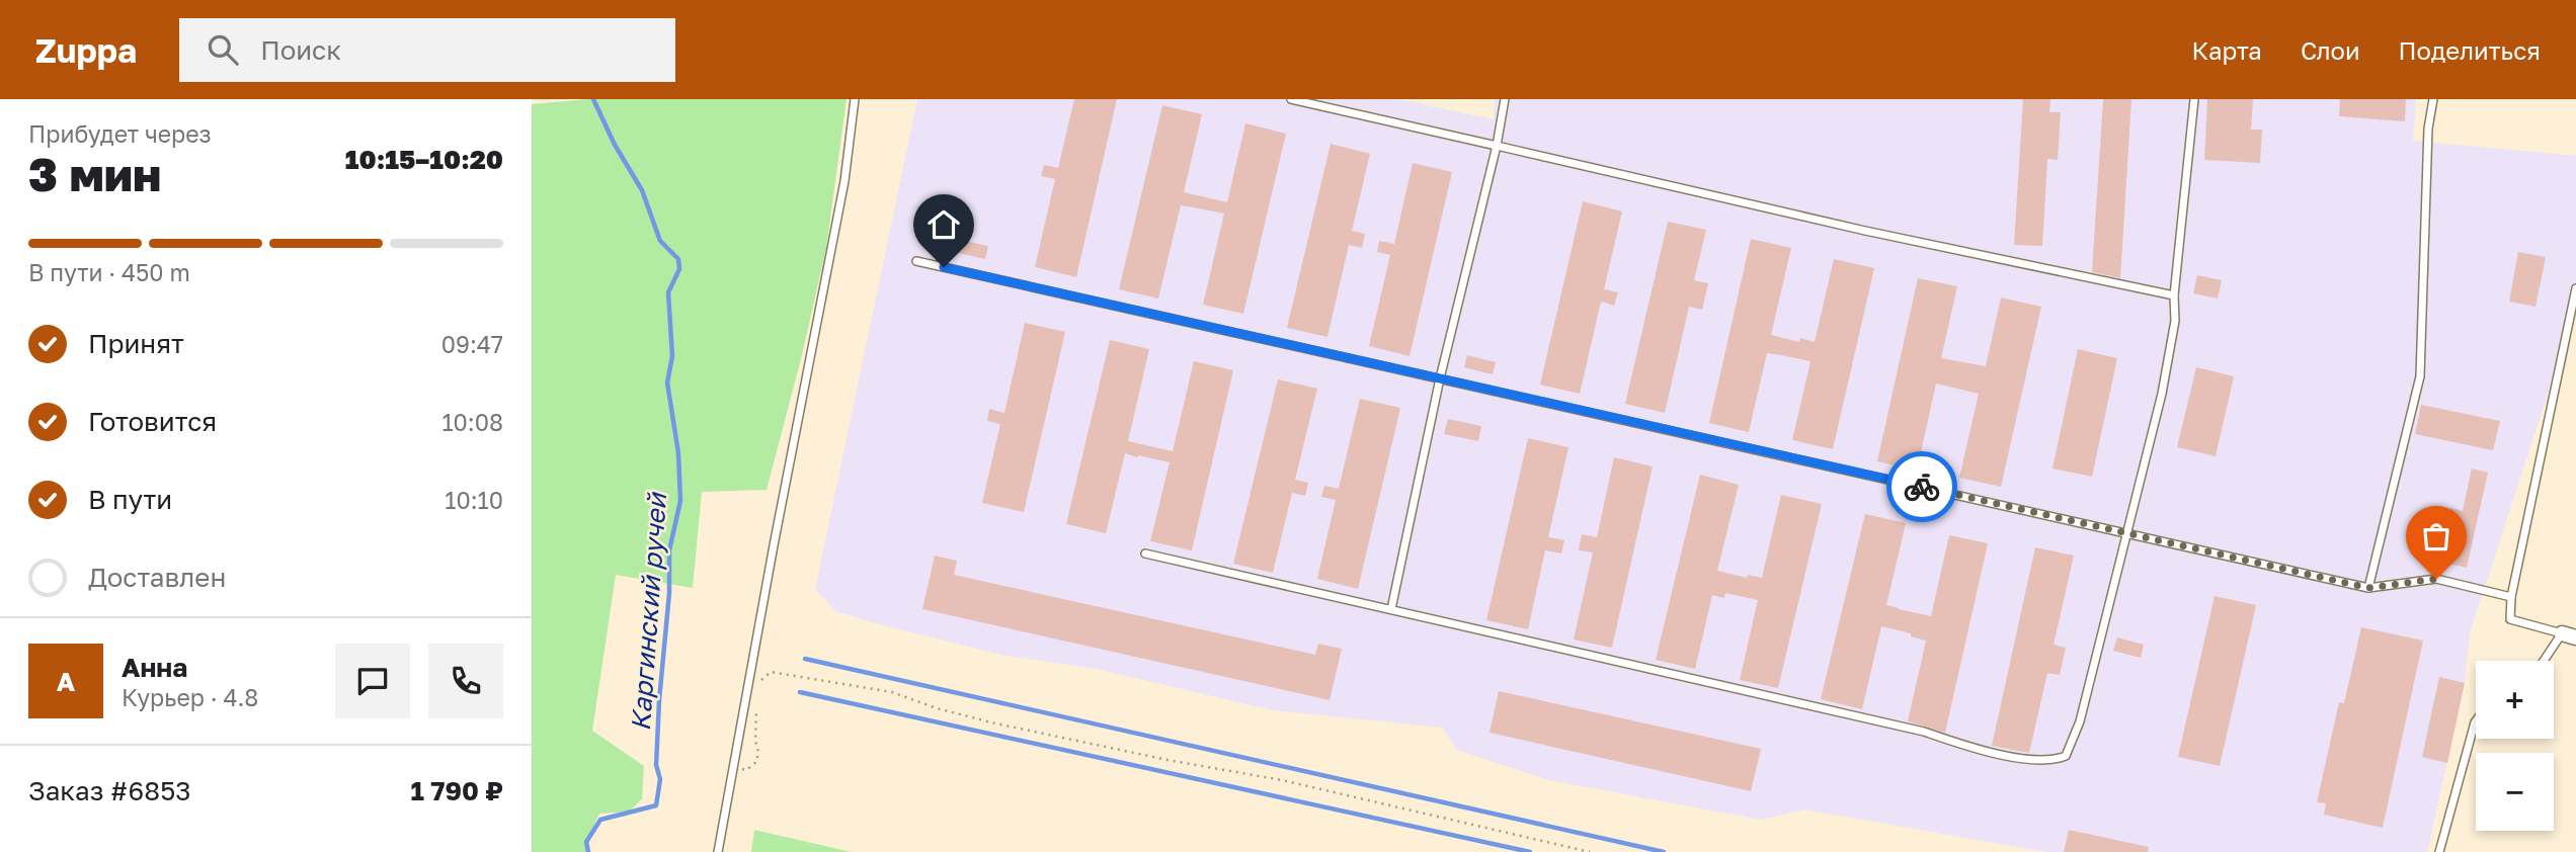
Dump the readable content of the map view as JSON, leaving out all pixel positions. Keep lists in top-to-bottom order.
{
  "water": ["Каргинский ручей"],
  "page": {
    "header": "Zuppa",
    "search": "Поиск",
    "nav": ["Карта", "Слои", "Поделиться"],
    "heading": ["3 мин", "Прибудет через", "10:15–10:20"],
    "panel": [
      "Анна",
      "Курьер · 4.8",
      "Заказ #6853",
      "1 790 ₽"
    ],
    "bar": "В пути · 450 m",
    "list": [
      ["Принят", "09:47"],
      ["Готовится", "10:08"],
      ["В пути", "10:10"],
      "Доставлен"
    ],
    "round": "А",
    "map_buttons": ["+", "−"]
  }
}
